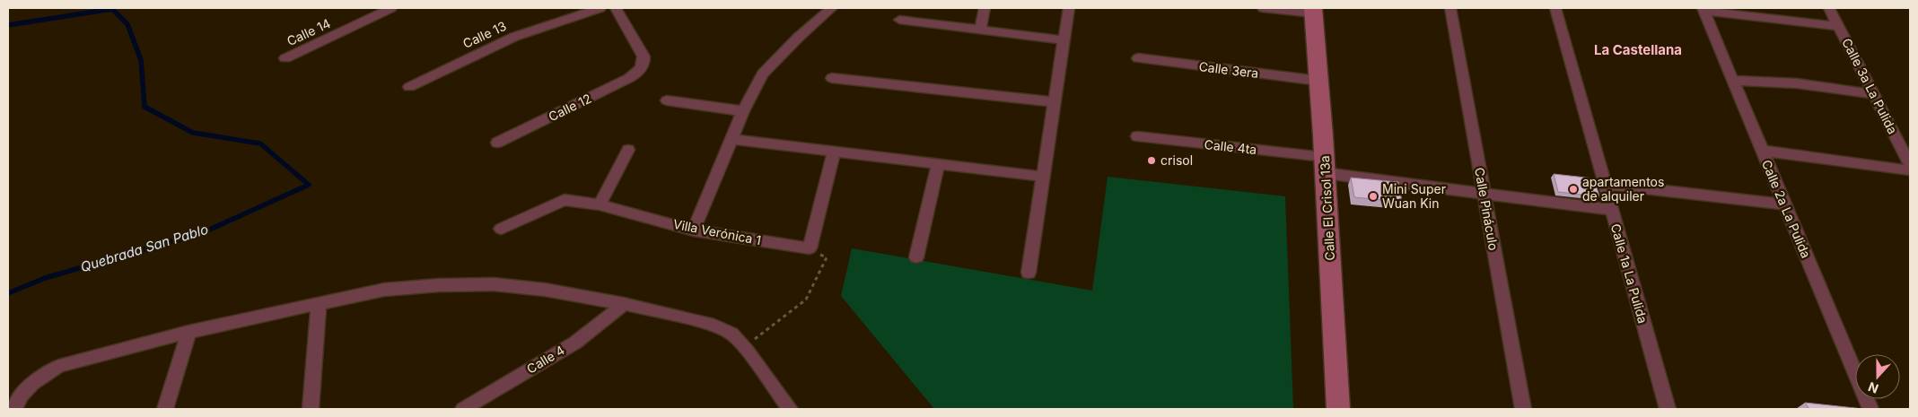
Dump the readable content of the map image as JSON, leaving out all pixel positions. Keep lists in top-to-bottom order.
{
  "streets": {
    "street": [
      "Calle 14",
      "Calle 13",
      "Calle 3era",
      "Calle 3a La Pulida",
      "Calle 12",
      "Calle 4ta",
      "Calle El Crisol 13a",
      "Calle Pináculo",
      "Calle 2a La Pulida",
      "Villa Verónica 1",
      "Calle 1a La Pulida",
      "Calle 4"
    ]
  },
  "crossings": [
    ["Calle 3era", "Calle El Crisol 13a"],
    ["Calle 4ta", "Calle El Crisol 13a"],
    ["Calle 4ta", "Calle Pináculo"],
    ["Calle 4ta", "Calle 1a La Pulida"]
  ],
  "districts": ["La Castellana"],
  "water": ["Quebrada San Pablo"],
  "places": ["crisol", "apartamentos de alquiler", "Mini Super Wuan Kin"],
  "north": "bottom"
}
